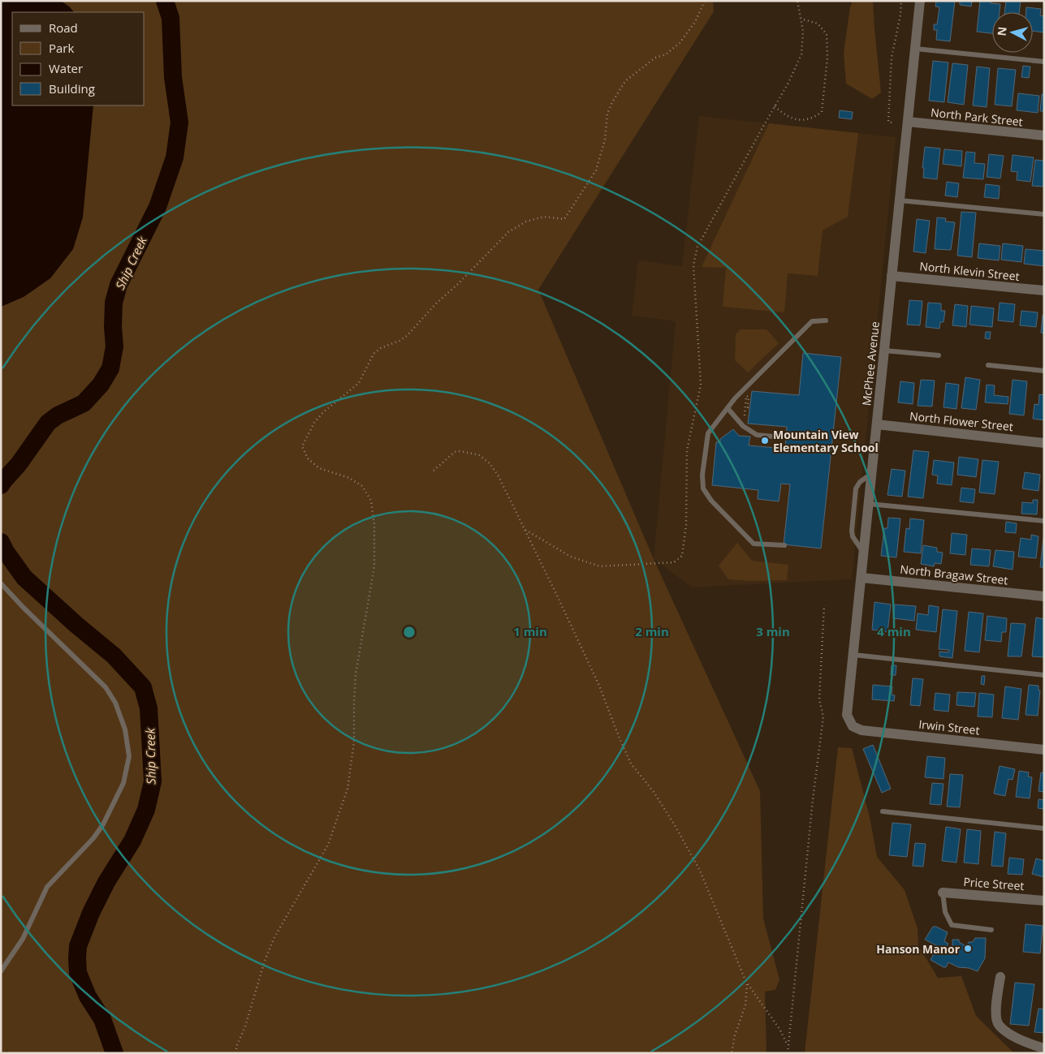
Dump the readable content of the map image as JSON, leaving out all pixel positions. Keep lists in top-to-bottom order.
{
  "streets": {
    "street": [
      "North Park Street",
      "North Klevin Street",
      "McPhee Avenue",
      "North Flower Street",
      "North Bragaw Street",
      "Irwin Street",
      "Price Street"
    ]
  },
  "crossings": [
    ["North Park Street", "McPhee Avenue"],
    ["North Klevin Street", "McPhee Avenue"],
    ["McPhee Avenue", "North Flower Street"],
    ["McPhee Avenue", "North Bragaw Street"],
    ["McPhee Avenue", "Irwin Street"]
  ],
  "water": ["Ship Creek"],
  "places": ["Mountain View Elementary School", "Hanson Manor"],
  "legend": [
    "Road",
    "Park",
    "Water",
    "Building"
  ],
  "north": "left",
  "rings": [
    "1 min",
    "2 min",
    "3 min",
    "4 min"
  ]
}
